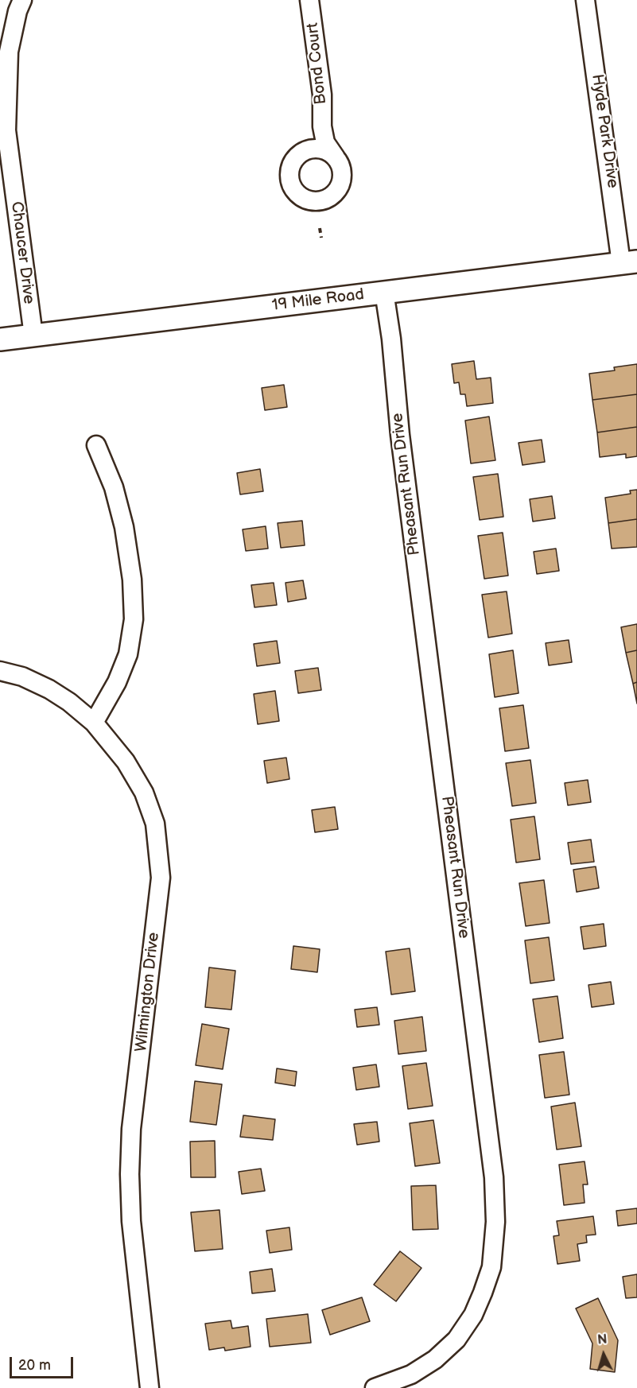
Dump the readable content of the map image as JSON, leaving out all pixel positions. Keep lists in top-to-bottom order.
{
  "streets": {
    "street": [
      "Bond Court",
      "Hyde Park Drive",
      "Chaucer Drive",
      "19 Mile Road",
      "Pheasant Run Drive",
      "Wilmington Drive"
    ]
  },
  "crossings": [
    ["Hyde Park Drive", "19 Mile Road"],
    ["Chaucer Drive", "19 Mile Road"],
    ["19 Mile Road", "Pheasant Run Drive"]
  ],
  "scale_bar": "20 m",
  "north": "top"
}
